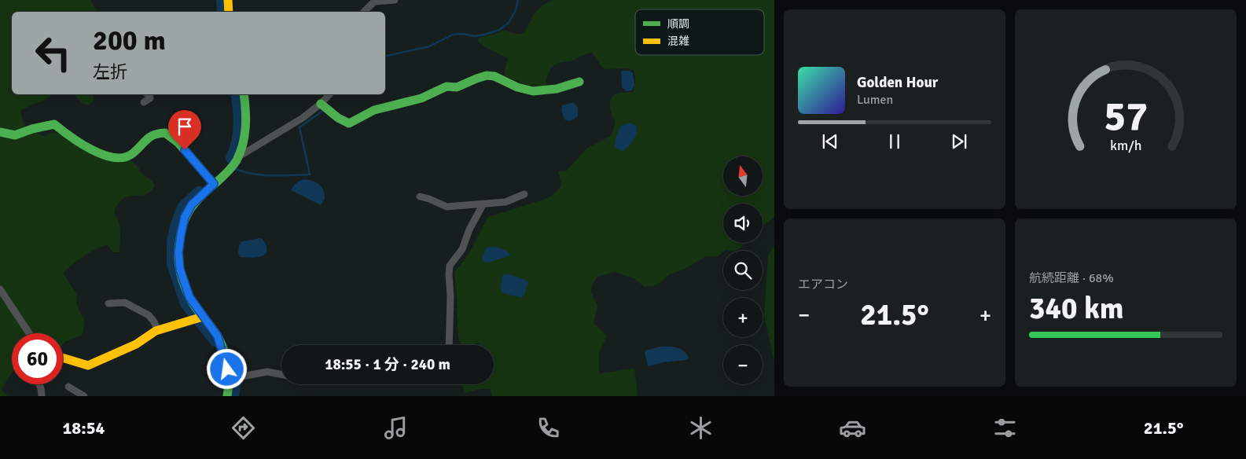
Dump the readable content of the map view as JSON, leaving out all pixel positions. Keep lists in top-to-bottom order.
{
  "legend": ["順調", "混雑"],
  "north": "top",
  "page": {
    "turn": ["200 m", "左折"],
    "song": ["Golden Hour", "Lumen"],
    "map_buttons": ["+", "−"],
    "tile": [
      "エアコン",
      ["航続距離 · 68%", "340 km"]
    ],
    "heat": ["−", "21.5°", "+"],
    "limit": "60",
    "trip": "18:55 · 1 分 · 240 m",
    "tabs": ["18:54", "21.5°"],
    "gauge": ["57", "km/h"]
  }
}
